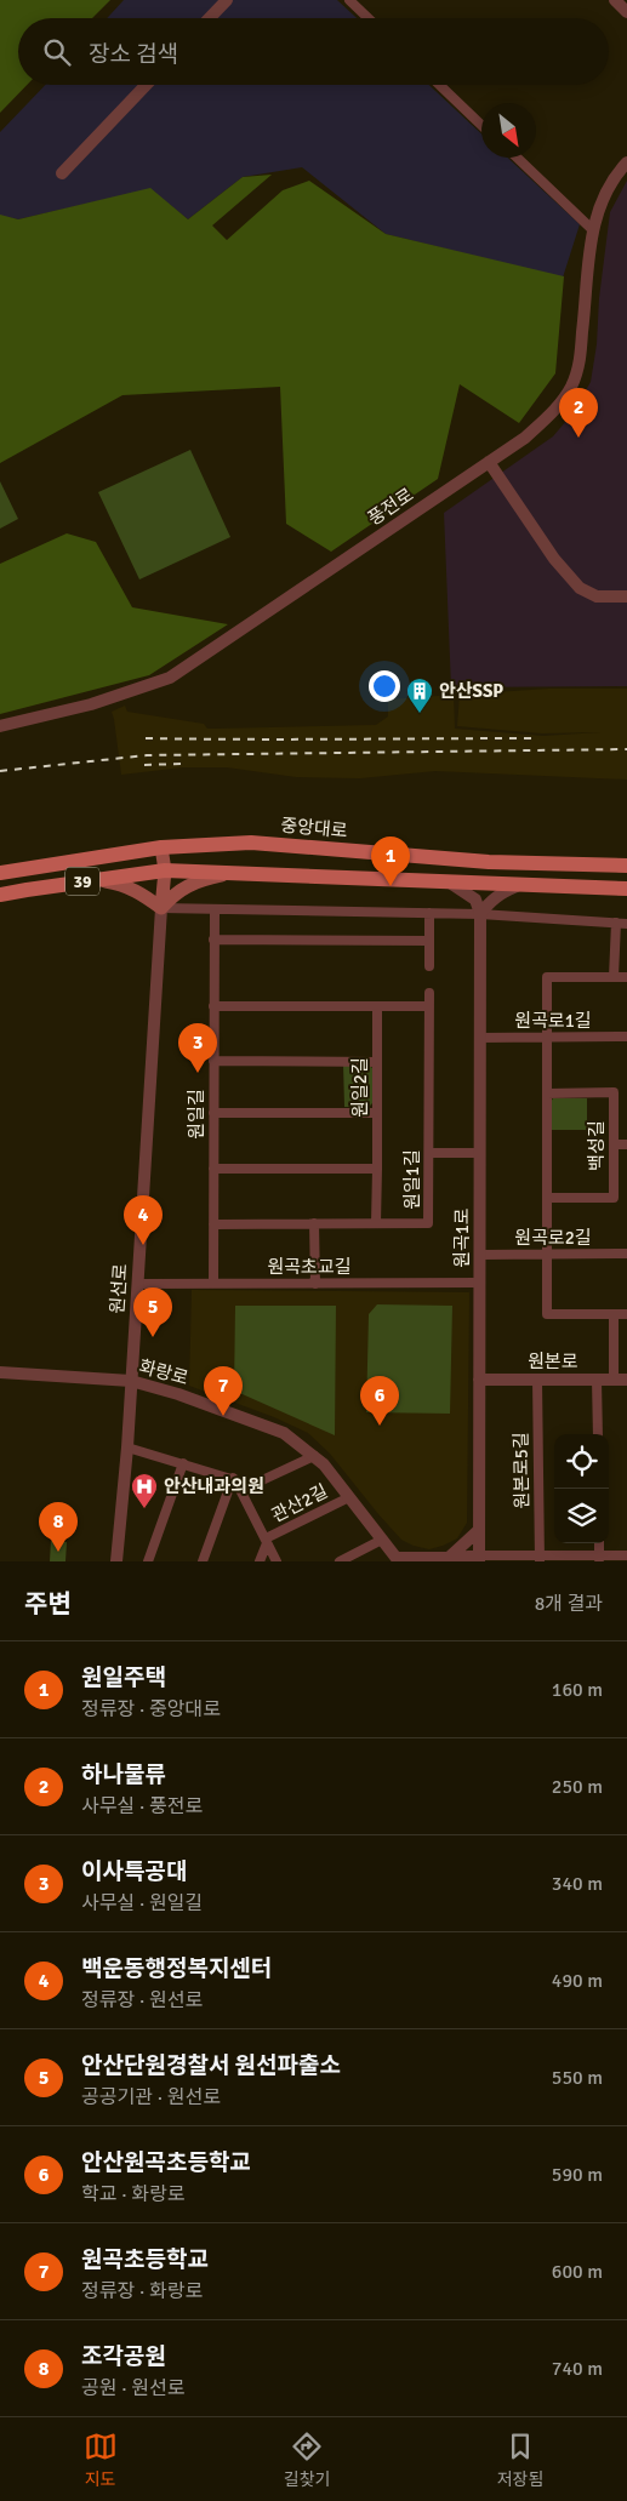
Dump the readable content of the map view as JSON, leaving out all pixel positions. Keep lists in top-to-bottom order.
{
  "streets": {
    "main road": ["중앙대로", "39"],
    "street": [
      "풍전로",
      "원곡로1길",
      "원일2길",
      "원일길",
      "백성길",
      "원일1길",
      "원곡1로",
      "원곡로2길",
      "원곡초교길",
      "원선로",
      "원본로",
      "화랑로",
      "원본로5길",
      "관산2길"
    ]
  },
  "crossings": [
    ["원곡로1길", "원곡1로"],
    ["원일2길", "원일1길"],
    ["원일길", "원일1길"],
    ["원일길", "원곡초교길"],
    ["원곡1로", "원곡로2길"],
    ["원곡1로", "원곡초교길"],
    ["원곡1로", "원본로"],
    ["원곡초교길", "원선로"],
    ["원선로", "화랑로"],
    ["원본로", "원본로5길"],
    ["화랑로", "관산2길"]
  ],
  "places": {
    "building": ["안산SSP"],
    "hospital": ["안산내과의원"]
  },
  "north": "bottom right",
  "page": {
    "search": "장소 검색",
    "pins": [
      "2",
      "1",
      "3",
      "4",
      "5",
      "7",
      "6",
      "8"
    ],
    "heading": ["주변", "8개 결과"],
    "list": [
      {
        "mark": "1",
        "name": "원일주택",
        "note": "정류장 · 중앙대로",
        "value": "160 m"
      },
      {
        "mark": "2",
        "name": "하나물류",
        "note": "사무실 · 풍전로",
        "value": "250 m"
      },
      {
        "mark": "3",
        "name": "이사특공대",
        "note": "사무실 · 원일길",
        "value": "340 m"
      },
      {
        "mark": "4",
        "name": "백운동행정복지센터",
        "note": "정류장 · 원선로",
        "value": "490 m"
      },
      {
        "mark": "5",
        "name": "안산단원경찰서 원선파출소",
        "note": "공공기관 · 원선로",
        "value": "550 m"
      },
      {
        "mark": "6",
        "name": "안산원곡초등학교",
        "note": "학교 · 화랑로",
        "value": "590 m"
      },
      {
        "mark": "7",
        "name": "원곡초등학교",
        "note": "정류장 · 화랑로",
        "value": "600 m"
      },
      {
        "mark": "8",
        "name": "조각공원",
        "note": "공원 · 원선로",
        "value": "740 m"
      }
    ],
    "nav": ["지도", "길찾기", "저장됨"]
  }
}
